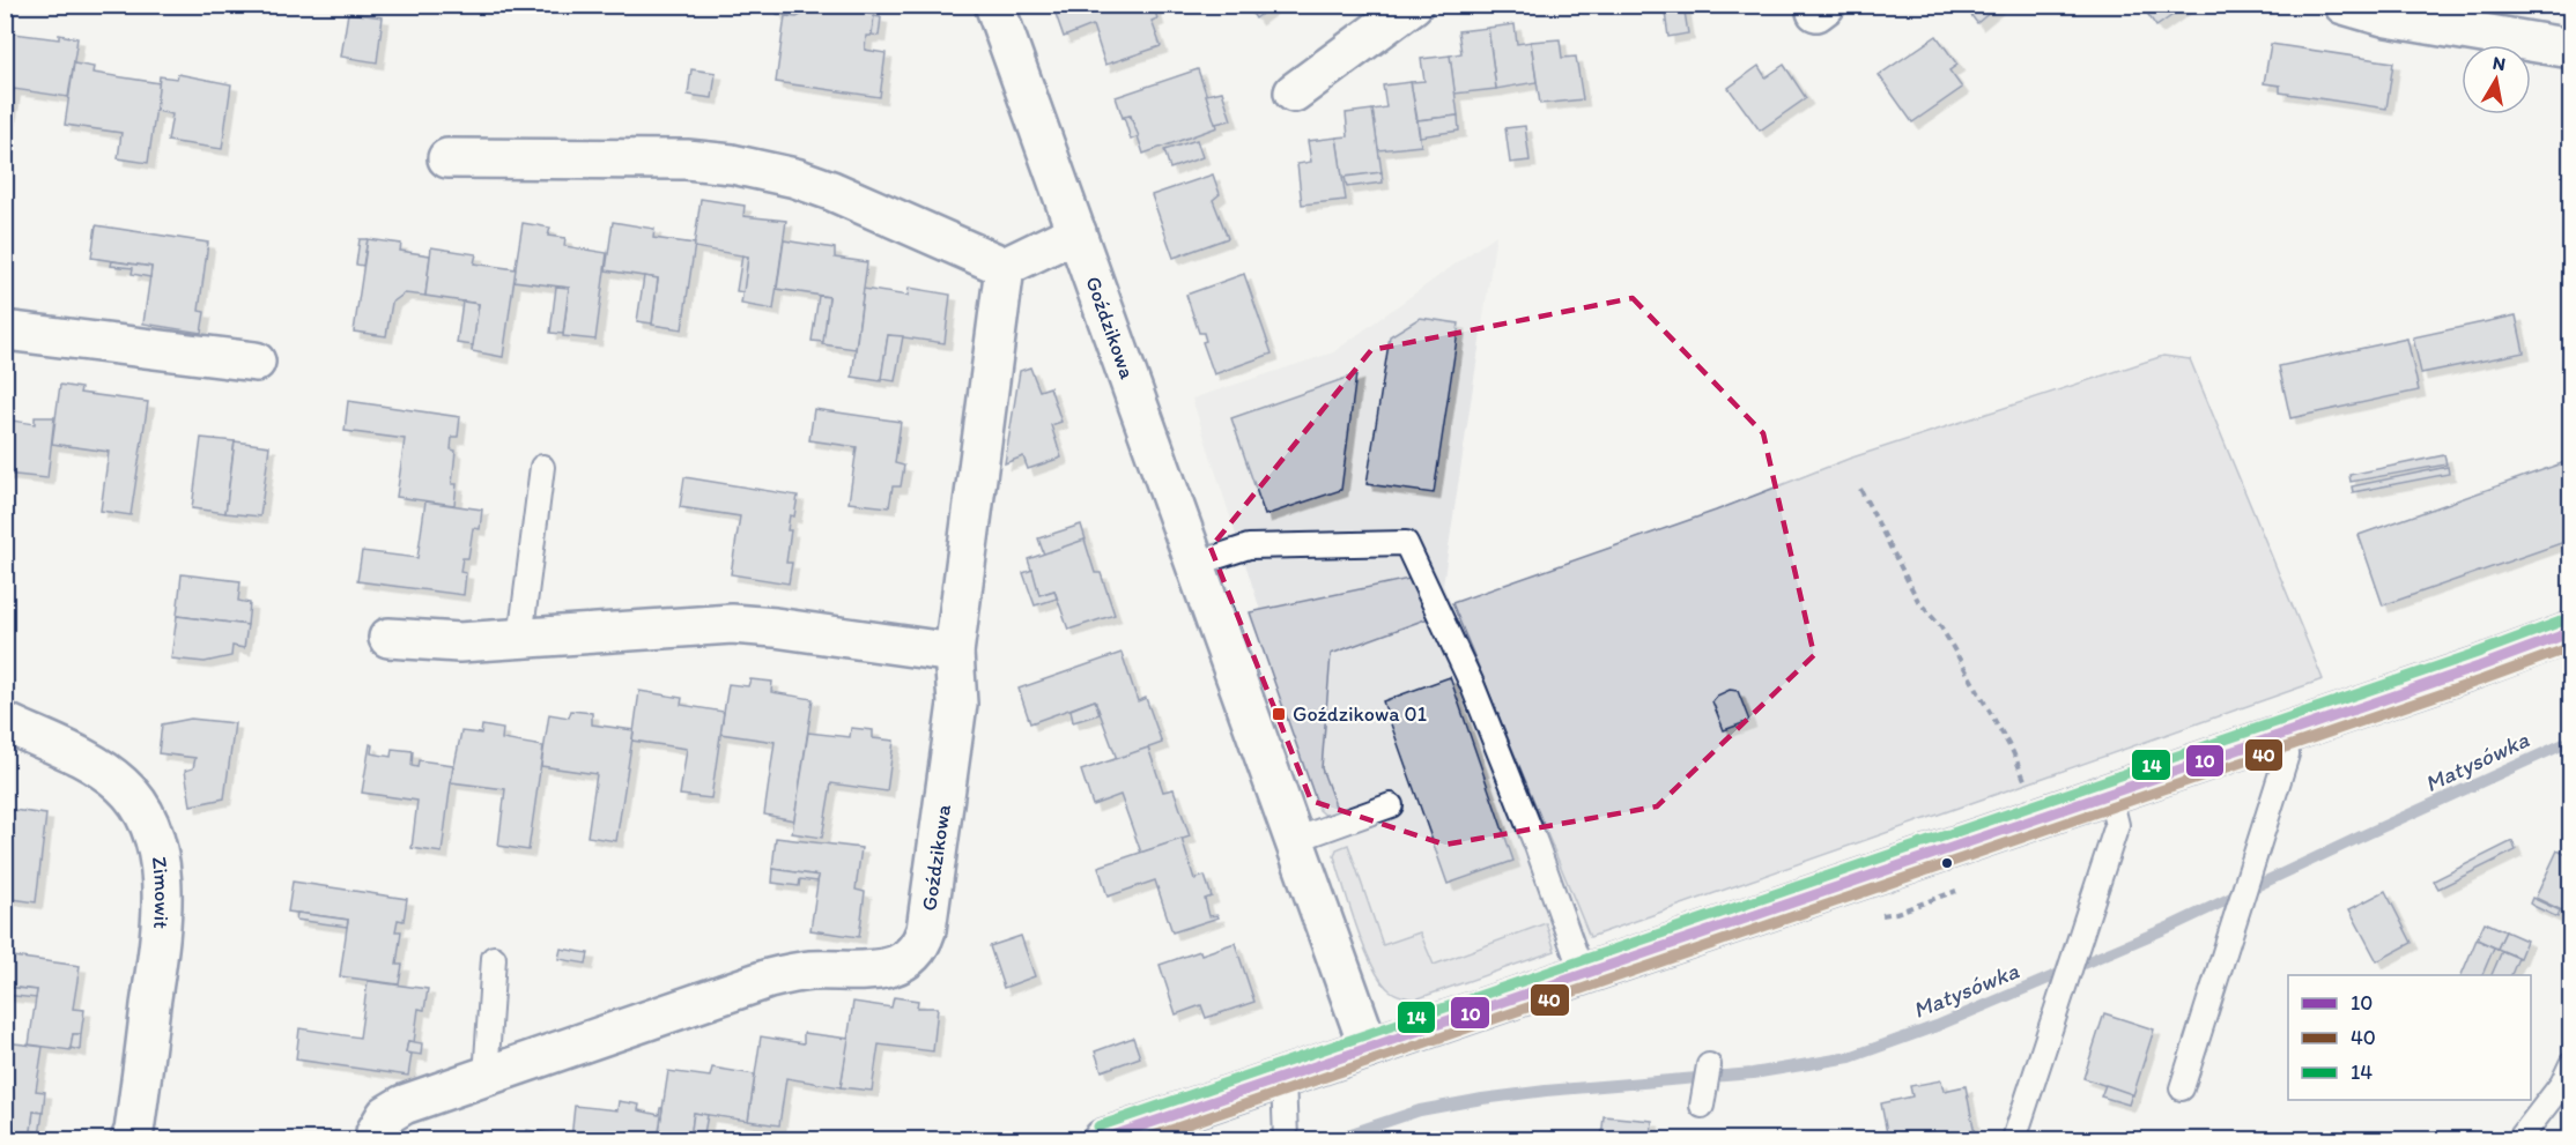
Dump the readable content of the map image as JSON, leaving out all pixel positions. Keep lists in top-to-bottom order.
{
  "streets": {
    "street": ["Goździkowa", "Zimowit"]
  },
  "water": ["Matysówka"],
  "places": {
    "transit": ["Goździkowa 01"]
  },
  "lines": ["transit line 14", "transit line 10", "transit line 40"],
  "legend": ["10", "40", "14"],
  "north": "top"
}
